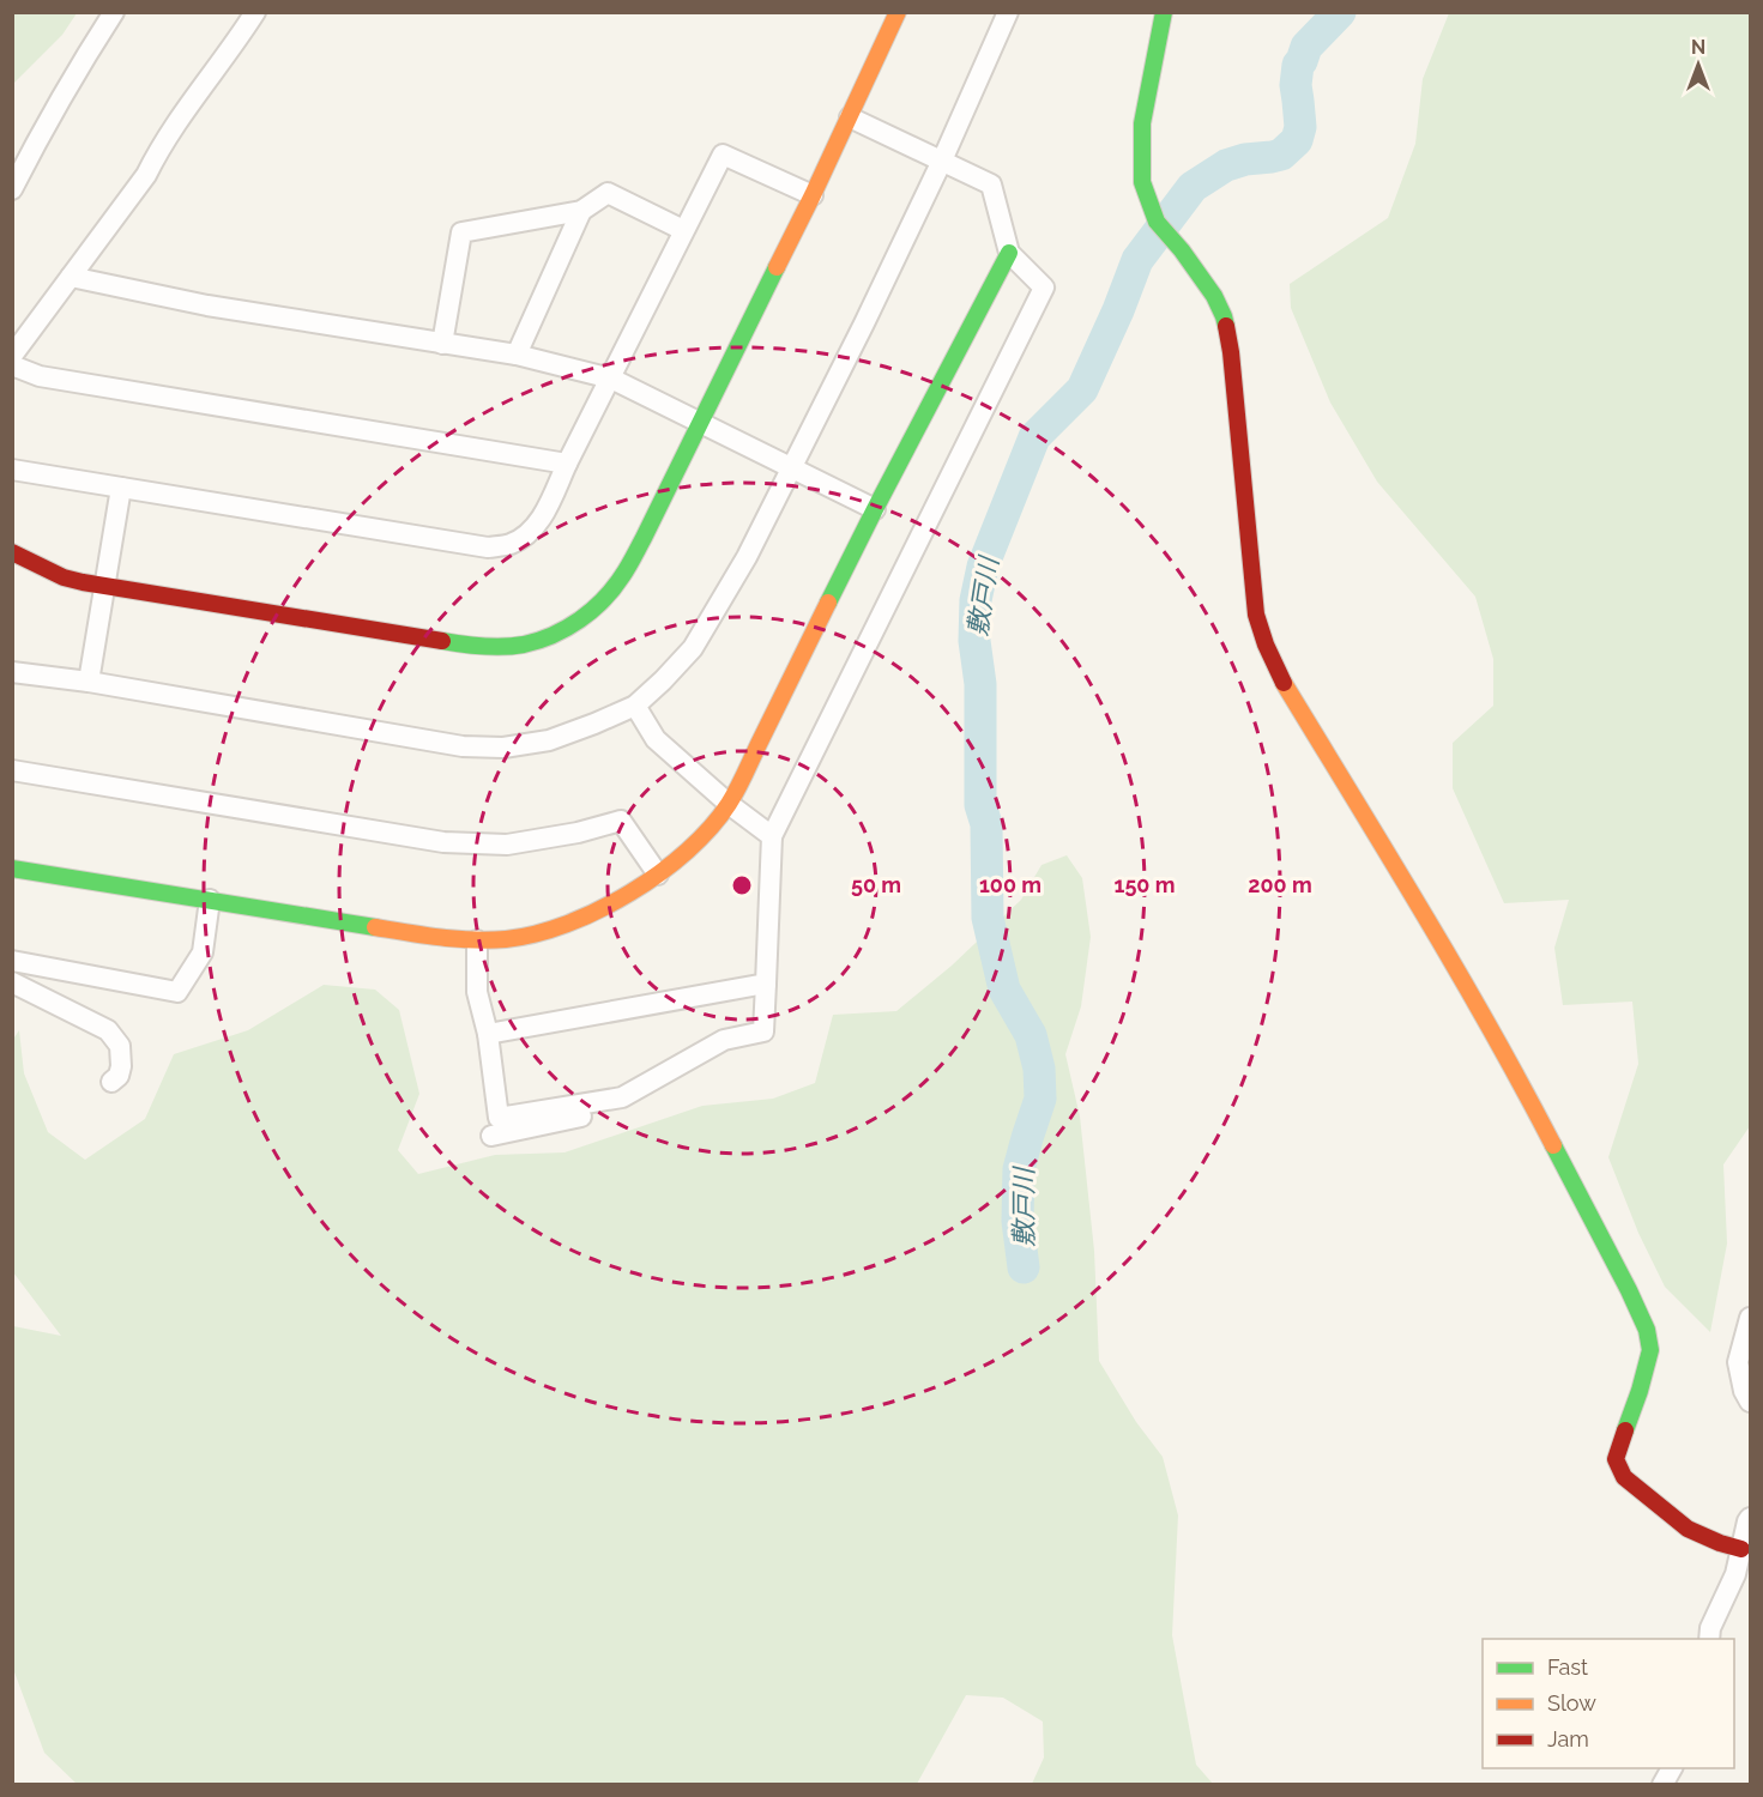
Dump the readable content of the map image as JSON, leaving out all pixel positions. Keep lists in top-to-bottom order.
{
  "water": ["敷戸川"],
  "legend": ["Fast", "Slow", "Jam"],
  "north": "top",
  "rings": [
    "50 m",
    "100 m",
    "150 m",
    "200 m"
  ]
}
